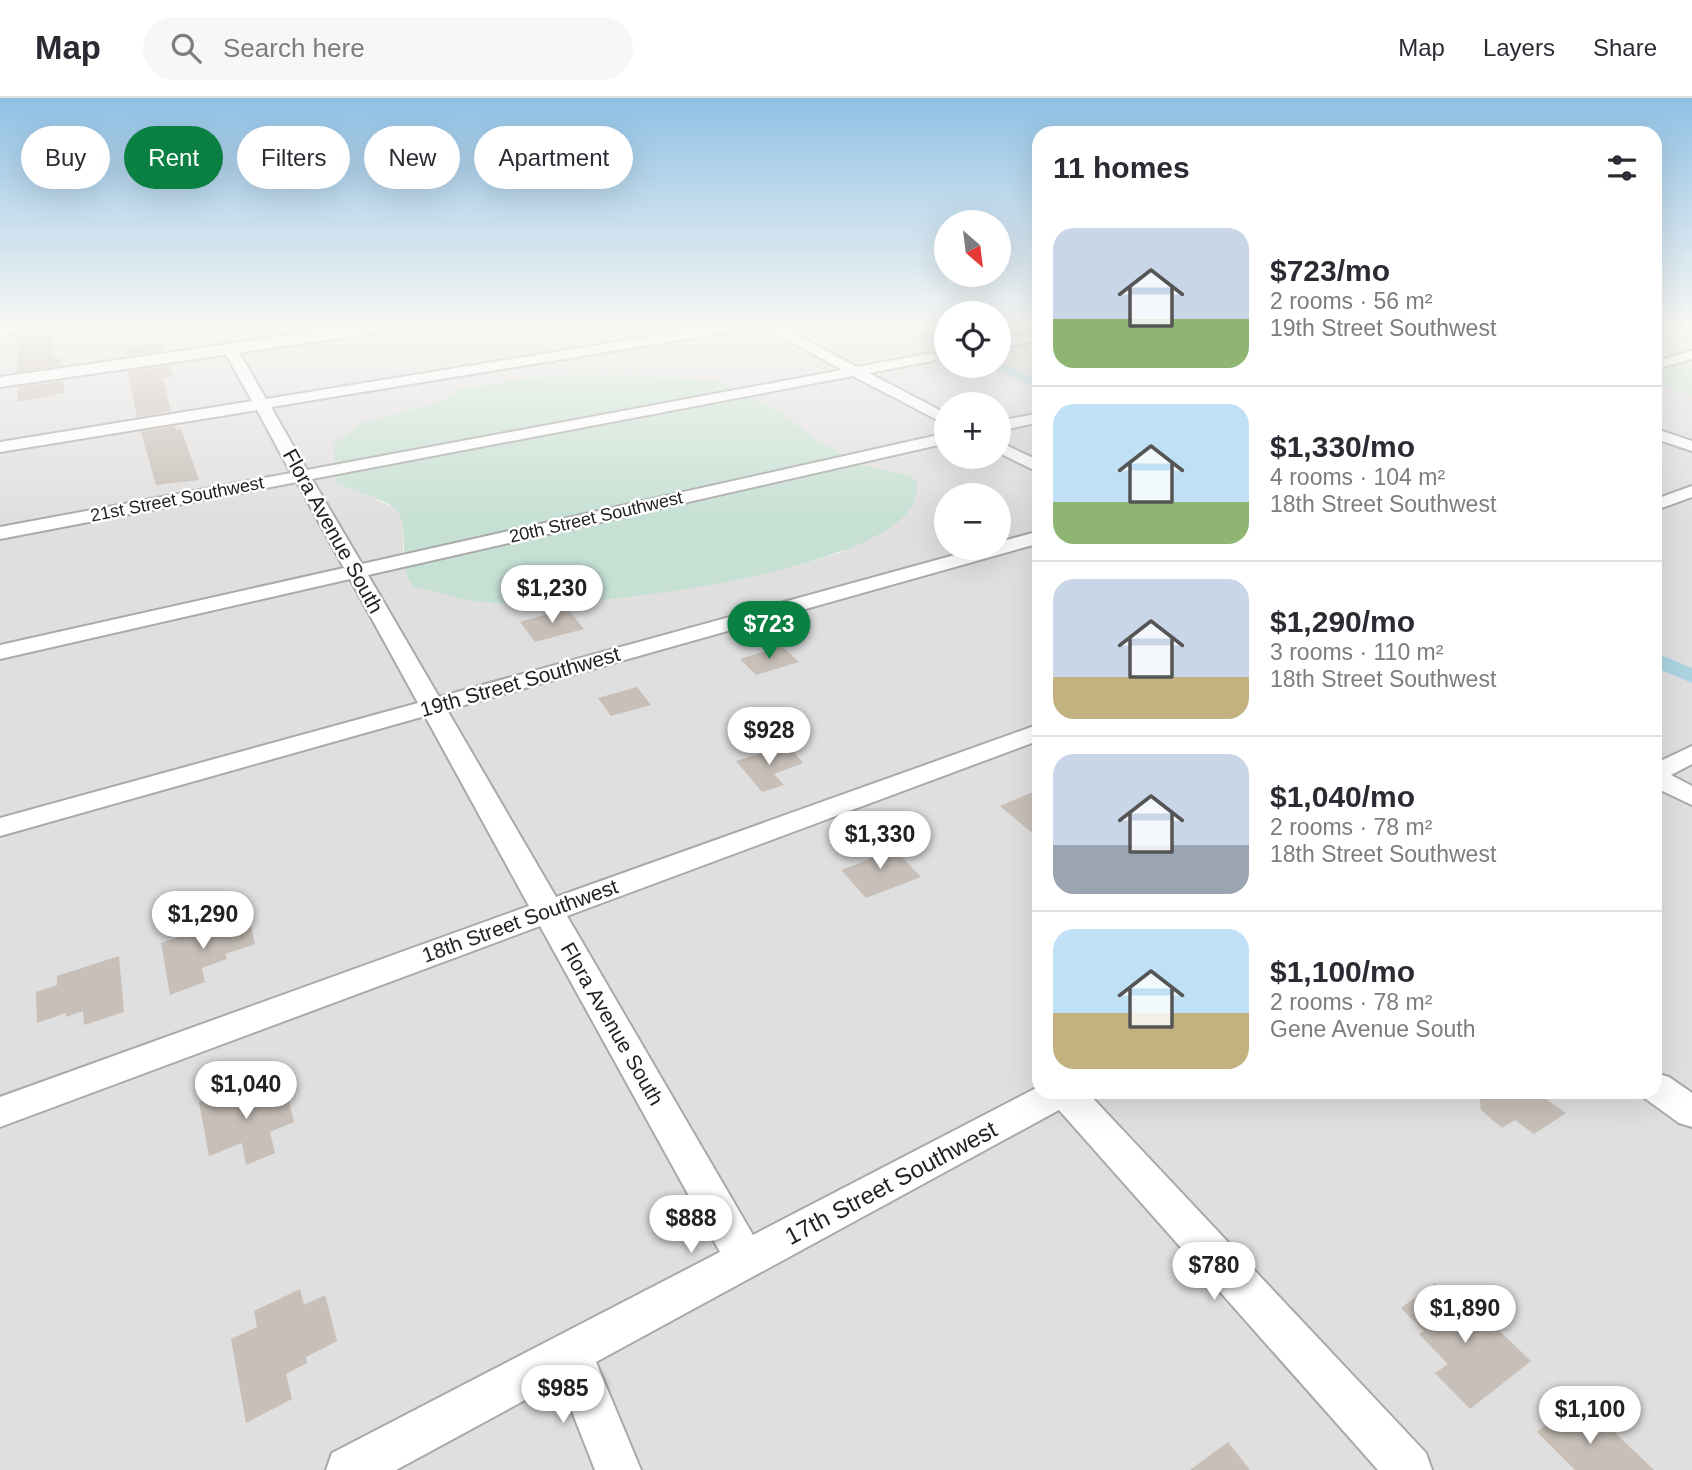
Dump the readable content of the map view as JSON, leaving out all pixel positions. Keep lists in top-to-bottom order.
{
  "streets": {
    "street": [
      "21st Street Southwest",
      "20th Street Southwest",
      "Flora Avenue South",
      "19th Street Southwest",
      "18th Street Southwest",
      "17th Street Southwest"
    ]
  },
  "crossings": [
    ["21st Street Southwest", "Flora Avenue South"],
    ["20th Street Southwest", "Flora Avenue South"],
    ["Flora Avenue South", "19th Street Southwest"],
    ["Flora Avenue South", "18th Street Southwest"],
    ["Flora Avenue South", "17th Street Southwest"]
  ],
  "north": "bottom right",
  "page": {
    "header": "Map",
    "search": "Search here",
    "nav": ["Map", "Layers", "Share"],
    "chip": [
      "Buy",
      "Rent",
      "Filters",
      "New",
      "Apartment"
    ],
    "heading": "11 homes",
    "map_buttons": ["+", "−"],
    "list": [
      {
        "name": "$723/mo",
        "note": "2 rooms · 56 m² · 19th Street Southwest"
      },
      {
        "name": "$1,330/mo",
        "note": "4 rooms · 104 m² · 18th Street Southwest"
      },
      {
        "name": "$1,290/mo",
        "note": "3 rooms · 110 m² · 18th Street Southwest"
      },
      {
        "name": "$1,040/mo",
        "note": "2 rooms · 78 m² · 18th Street Southwest"
      },
      {
        "name": "$1,100/mo",
        "note": "2 rooms · 78 m² · Gene Avenue South"
      }
    ],
    "price": [
      "$1,230",
      "$723",
      "$928",
      "$1,330",
      "$1,290",
      "$1,040",
      "$888",
      "$780",
      "$1,890",
      "$985",
      "$1,100"
    ]
  }
}
